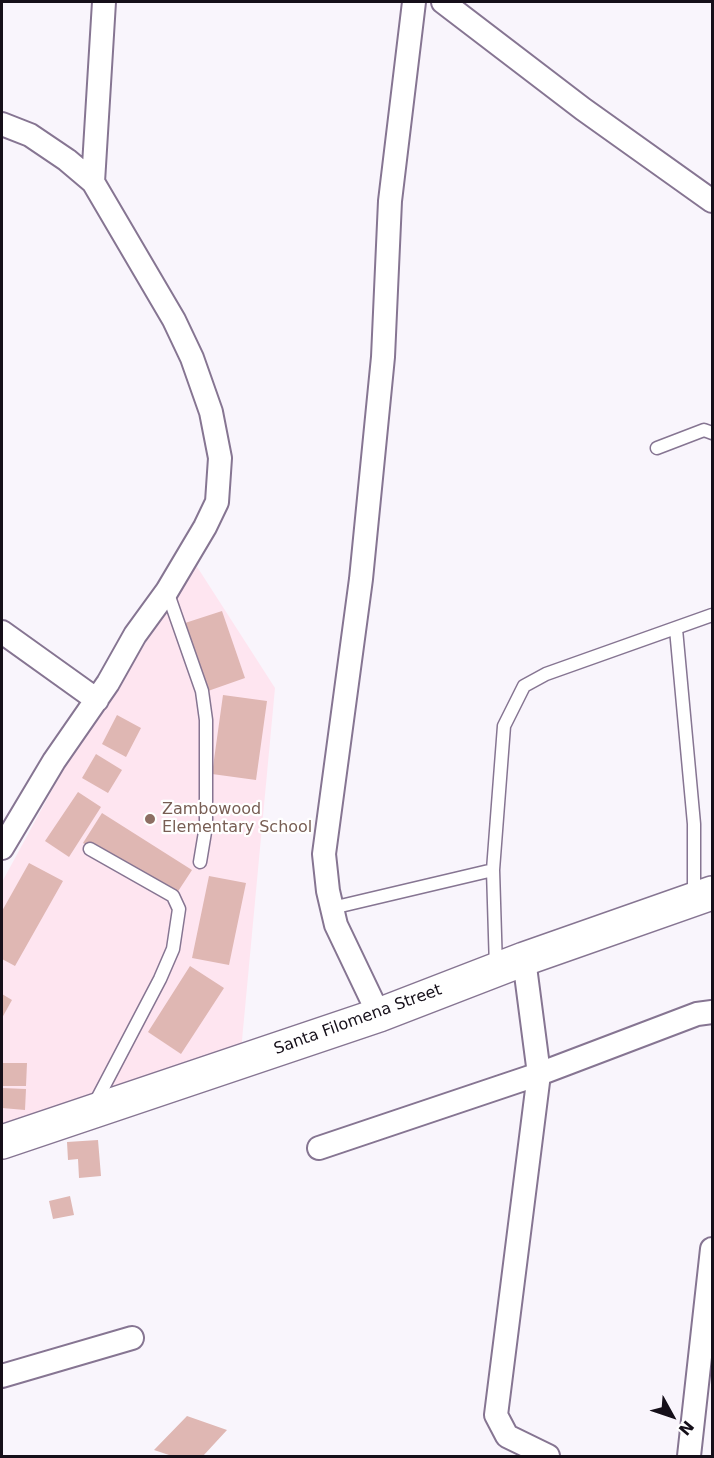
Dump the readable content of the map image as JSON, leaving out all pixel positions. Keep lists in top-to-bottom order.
{
  "streets": {
    "main road": ["Santa Filomena Street"]
  },
  "places": ["Zambowood Elementary School"],
  "north": "bottom right"
}
